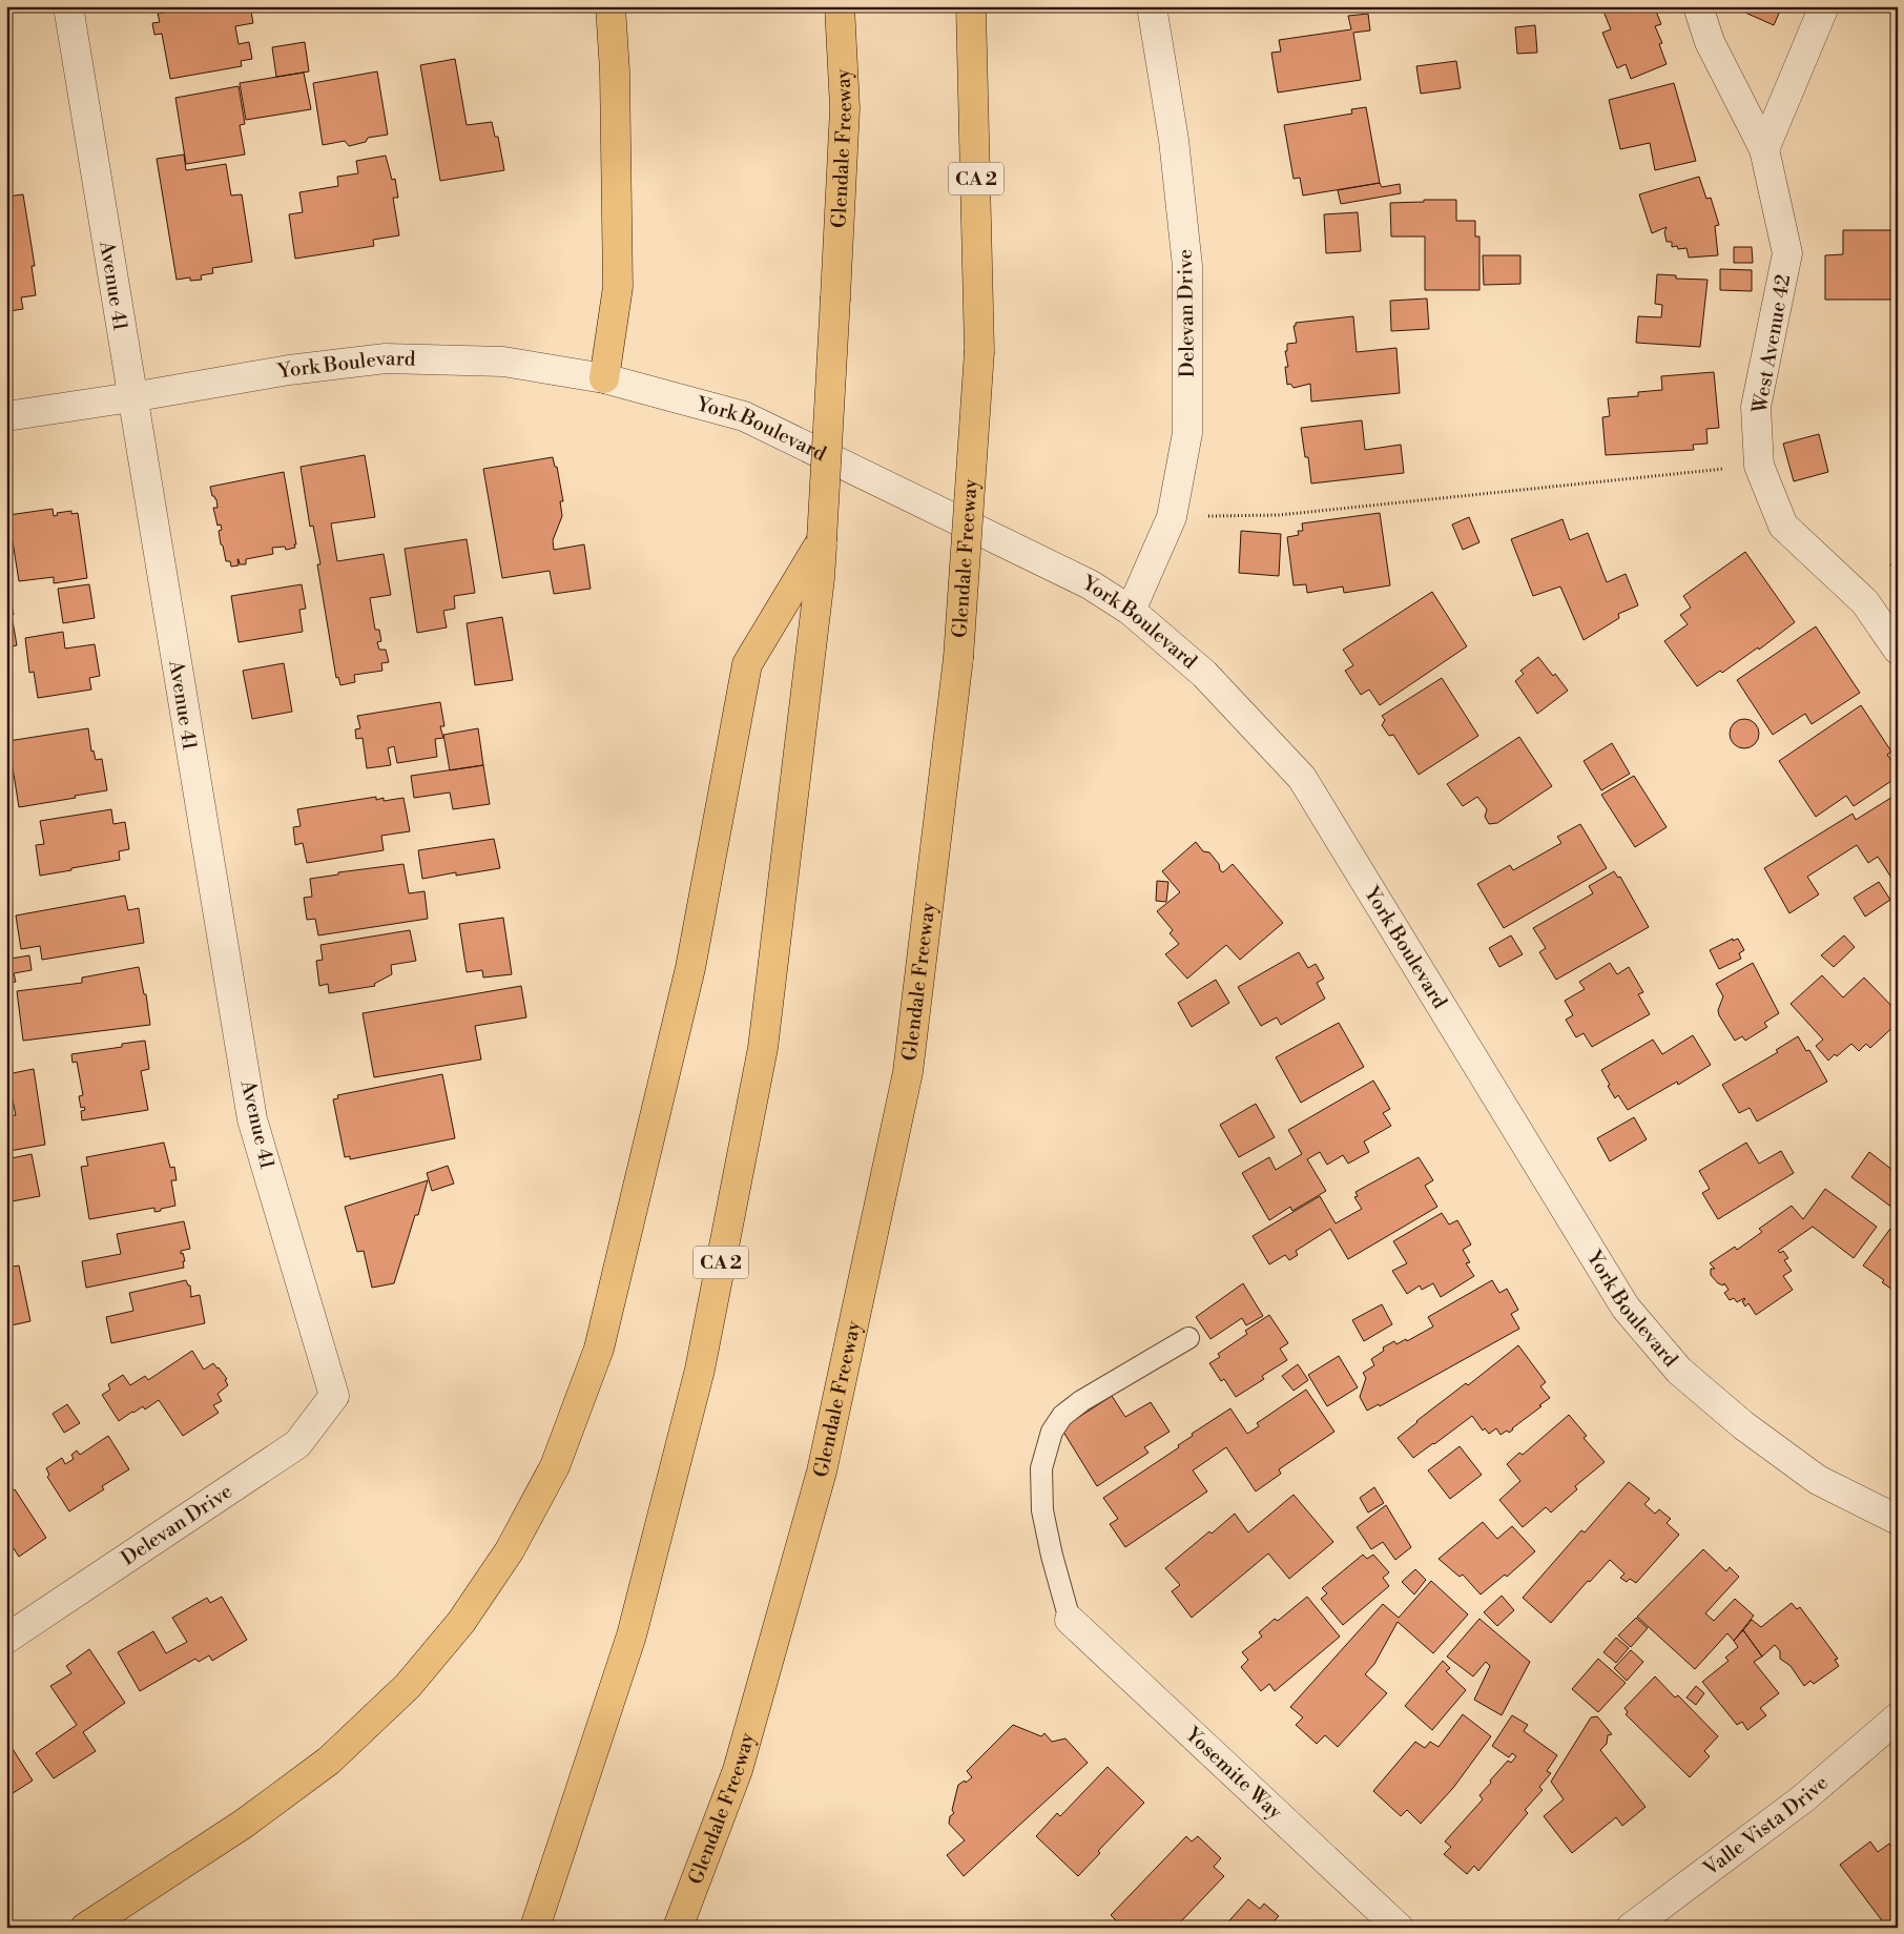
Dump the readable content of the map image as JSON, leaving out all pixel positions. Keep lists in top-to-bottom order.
{
  "streets": {
    "highway": ["Glendale Freeway", "CA 2"],
    "street": [
      "Avenue 41",
      "Delevan Drive",
      "West Avenue 42",
      "York Boulevard",
      "Yosemite Way",
      "Valle Vista Drive"
    ]
  },
  "crossings": [
    ["Glendale Freeway", "CA 2"],
    ["Avenue 41", "Delevan Drive"],
    ["Avenue 41", "York Boulevard"],
    ["Delevan Drive", "York Boulevard"]
  ]
}
